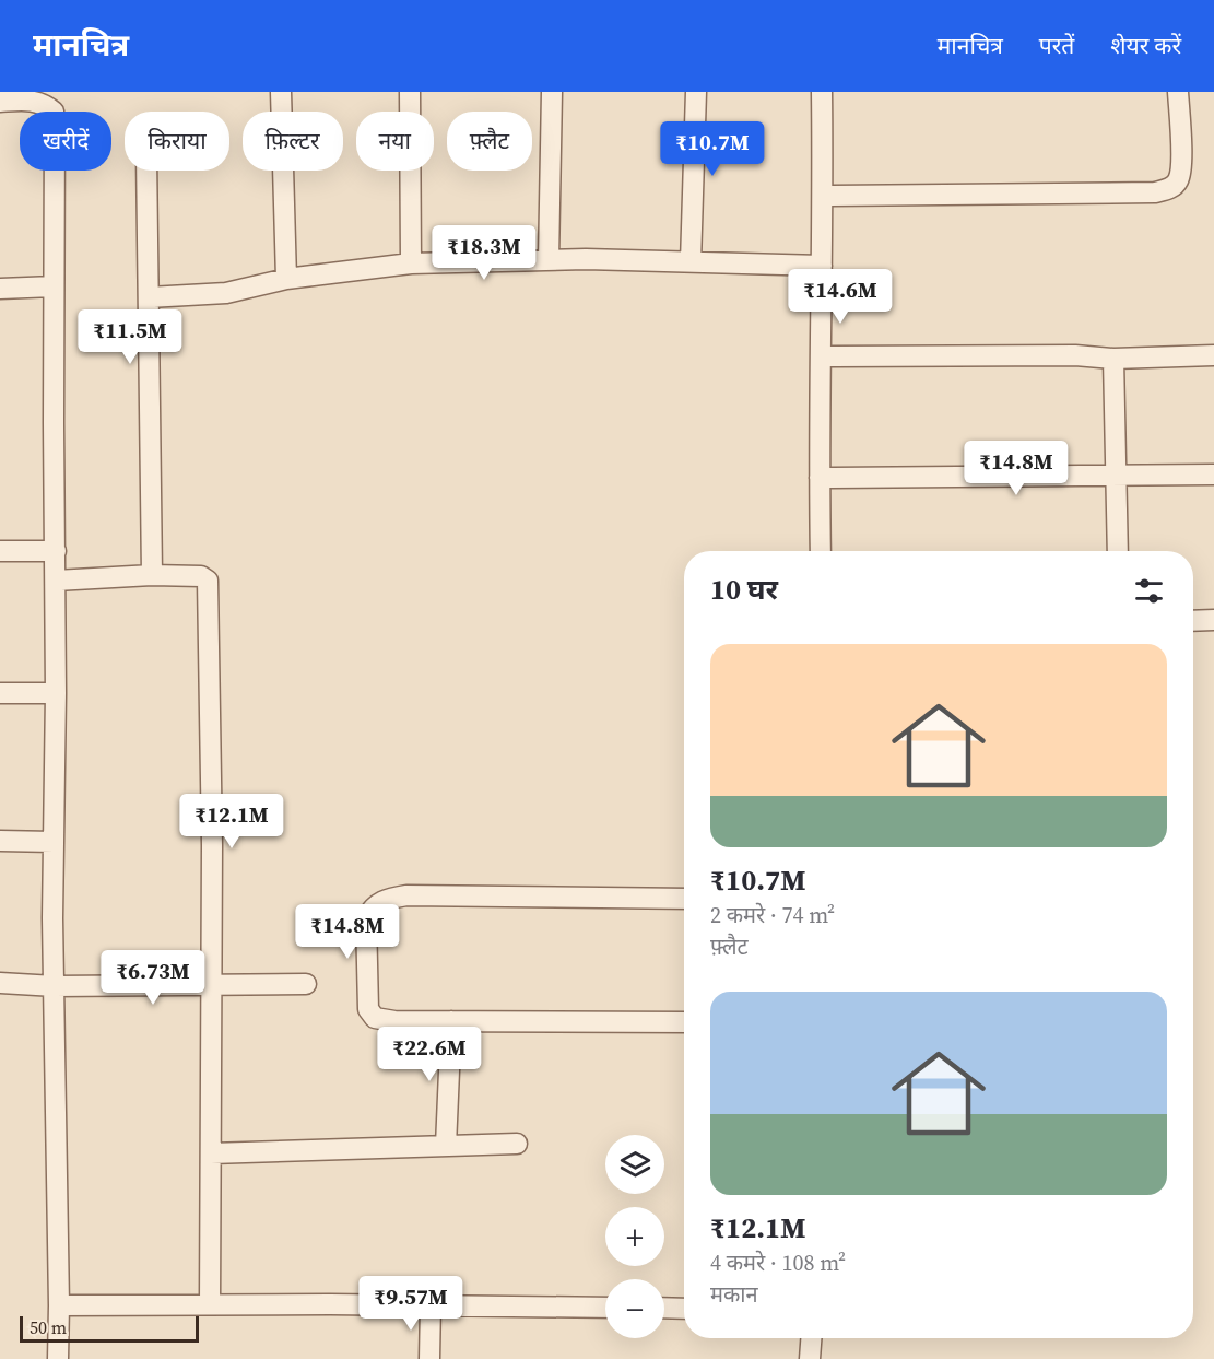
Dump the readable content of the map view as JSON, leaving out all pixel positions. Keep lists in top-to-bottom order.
{
  "scale_bar": "50 m",
  "page": {
    "header": "मानचित्र",
    "nav": ["मानचित्र", "परतें", "शेयर करें"],
    "chip": [
      "खरीदें",
      "किराया",
      "फ़िल्टर",
      "नया",
      "फ़्लैट"
    ],
    "price": [
      "₹10.7M",
      "₹18.3M",
      "₹14.6M",
      "₹11.5M",
      "₹14.8M",
      "₹12.1M",
      "₹14.8M",
      "₹6.73M",
      "₹22.6M",
      "₹9.57M"
    ],
    "heading": "10 घर",
    "list": [
      {
        "name": "₹10.7M",
        "note": "2 कमरे · 74 m² · फ़्लैट"
      },
      {
        "name": "₹12.1M",
        "note": "4 कमरे · 108 m² · मकान"
      }
    ],
    "map_buttons": ["+", "−"],
    "scale": "50 m"
  }
}
